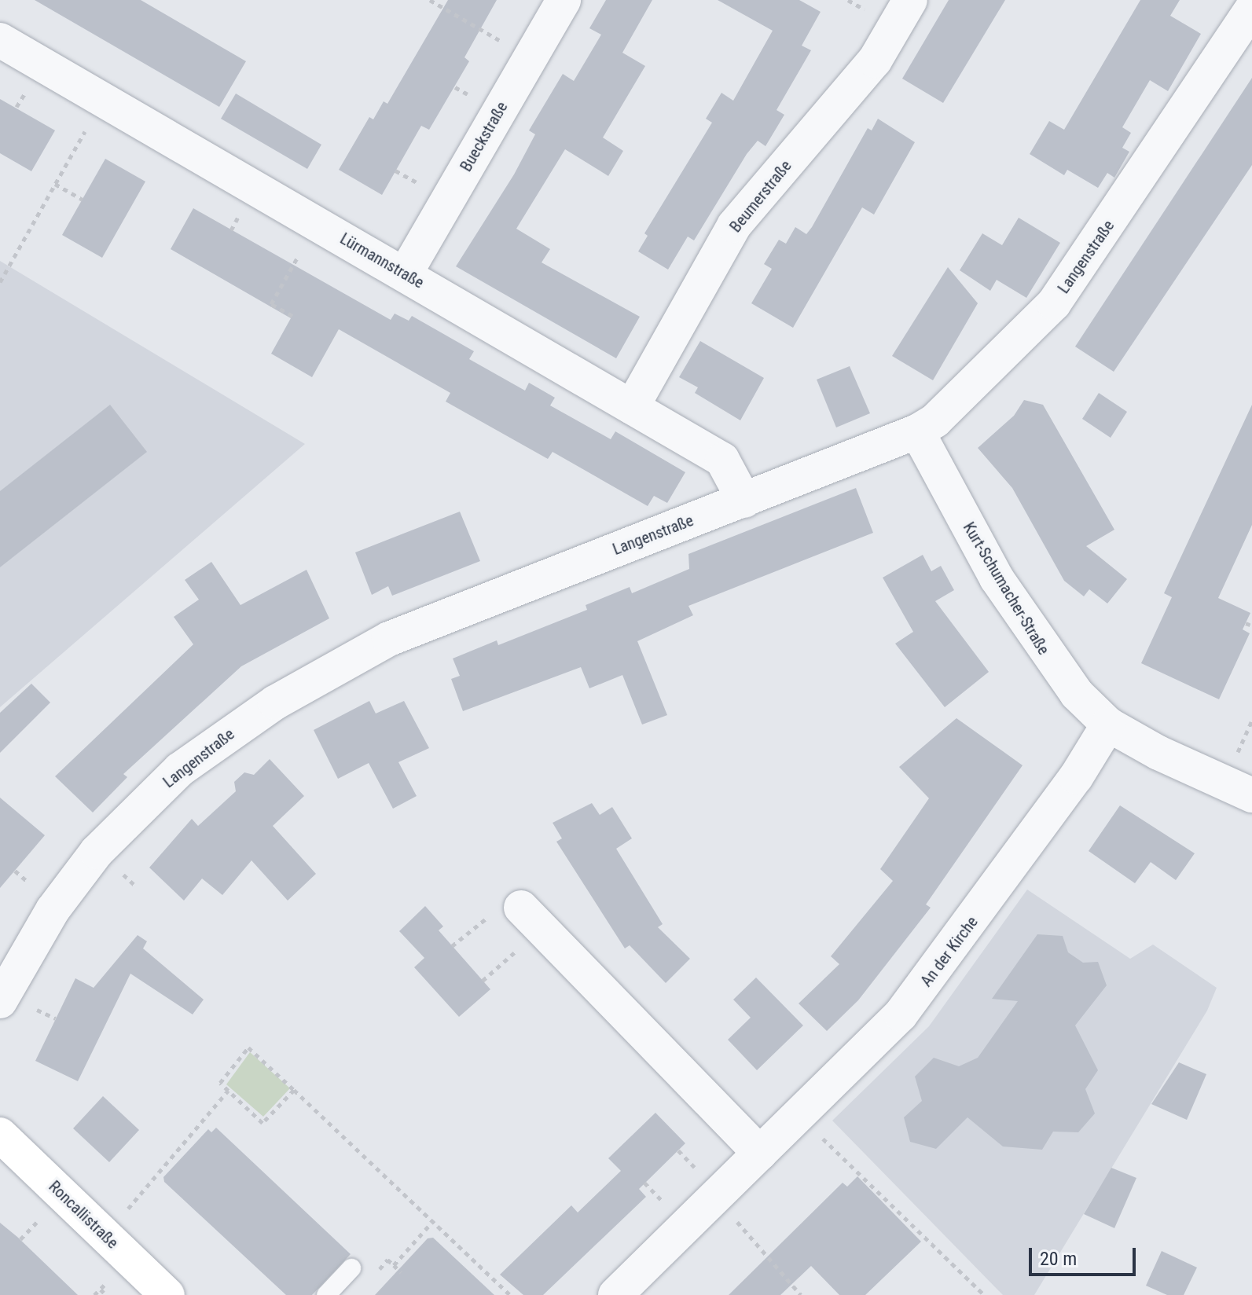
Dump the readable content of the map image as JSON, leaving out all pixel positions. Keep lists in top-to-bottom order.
{
  "streets": {
    "street": [
      "Bueckstraße",
      "Beumerstraße",
      "Langenstraße",
      "Lürmannstraße",
      "Kurt-Schumacher-Straße",
      "An der Kirche",
      "Roncallistraße"
    ]
  },
  "crossings": [
    ["Bueckstraße", "Lürmannstraße"],
    ["Beumerstraße", "Lürmannstraße"],
    ["Langenstraße", "Lürmannstraße"],
    ["Langenstraße", "Kurt-Schumacher-Straße"],
    ["Kurt-Schumacher-Straße", "An der Kirche"]
  ],
  "scale_bar": "20 m"
}
